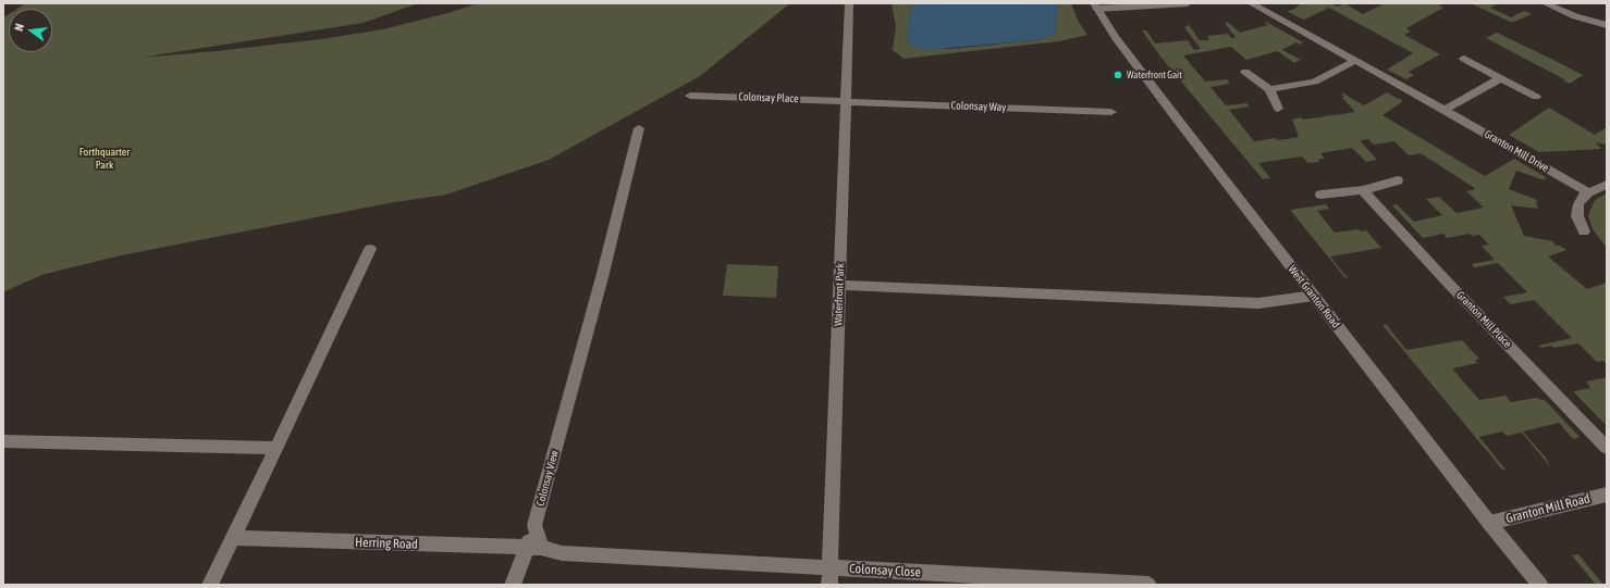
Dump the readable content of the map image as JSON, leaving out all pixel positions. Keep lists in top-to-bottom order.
{
  "streets": {
    "street": [
      "Colonsay Place",
      "Colonsay Way",
      "Granton Mill Drive",
      "Waterfront Park",
      "West Granton Road",
      "Granton Mill Place",
      "Colonsay View",
      "Granton Mill Road",
      "Herring Road",
      "Colonsay Close"
    ]
  },
  "crossings": [
    ["Colonsay Place", "Colonsay Way"],
    ["Colonsay Place", "Waterfront Park"],
    ["Colonsay Way", "Waterfront Park"],
    ["Waterfront Park", "Colonsay Close"],
    ["West Granton Road", "Granton Mill Road"],
    ["Colonsay View", "Herring Road"]
  ],
  "parks": ["Forthquarter Park"],
  "places": ["Waterfront Gait"],
  "north": "left"
}
